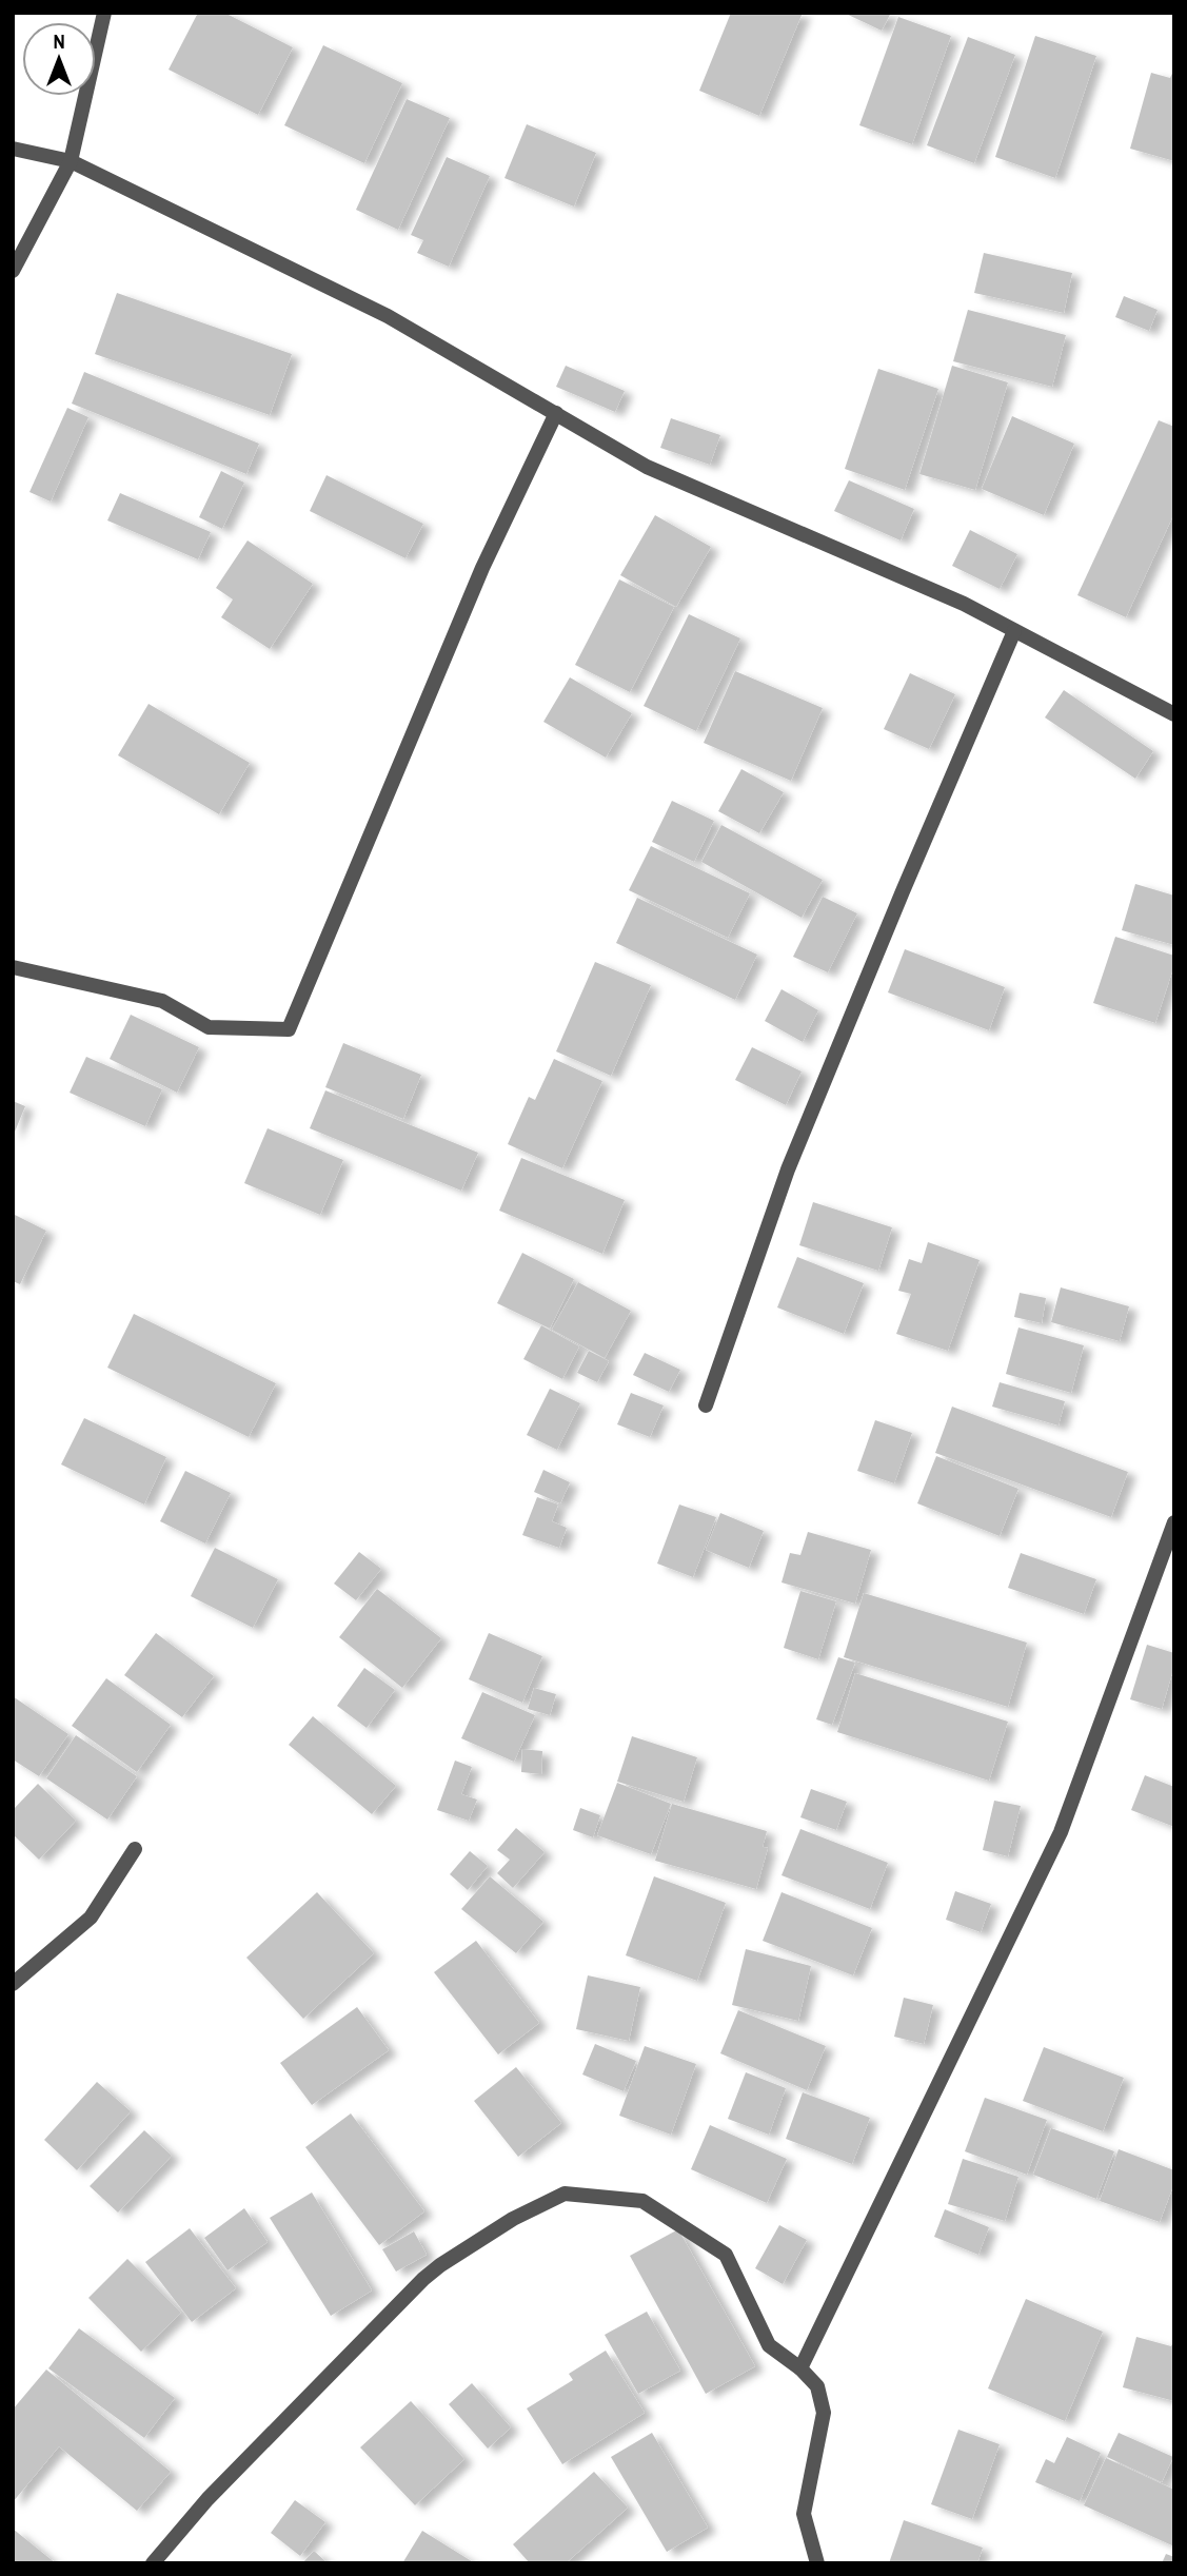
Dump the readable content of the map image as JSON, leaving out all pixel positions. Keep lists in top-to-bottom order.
{
  "north": "top"
}
